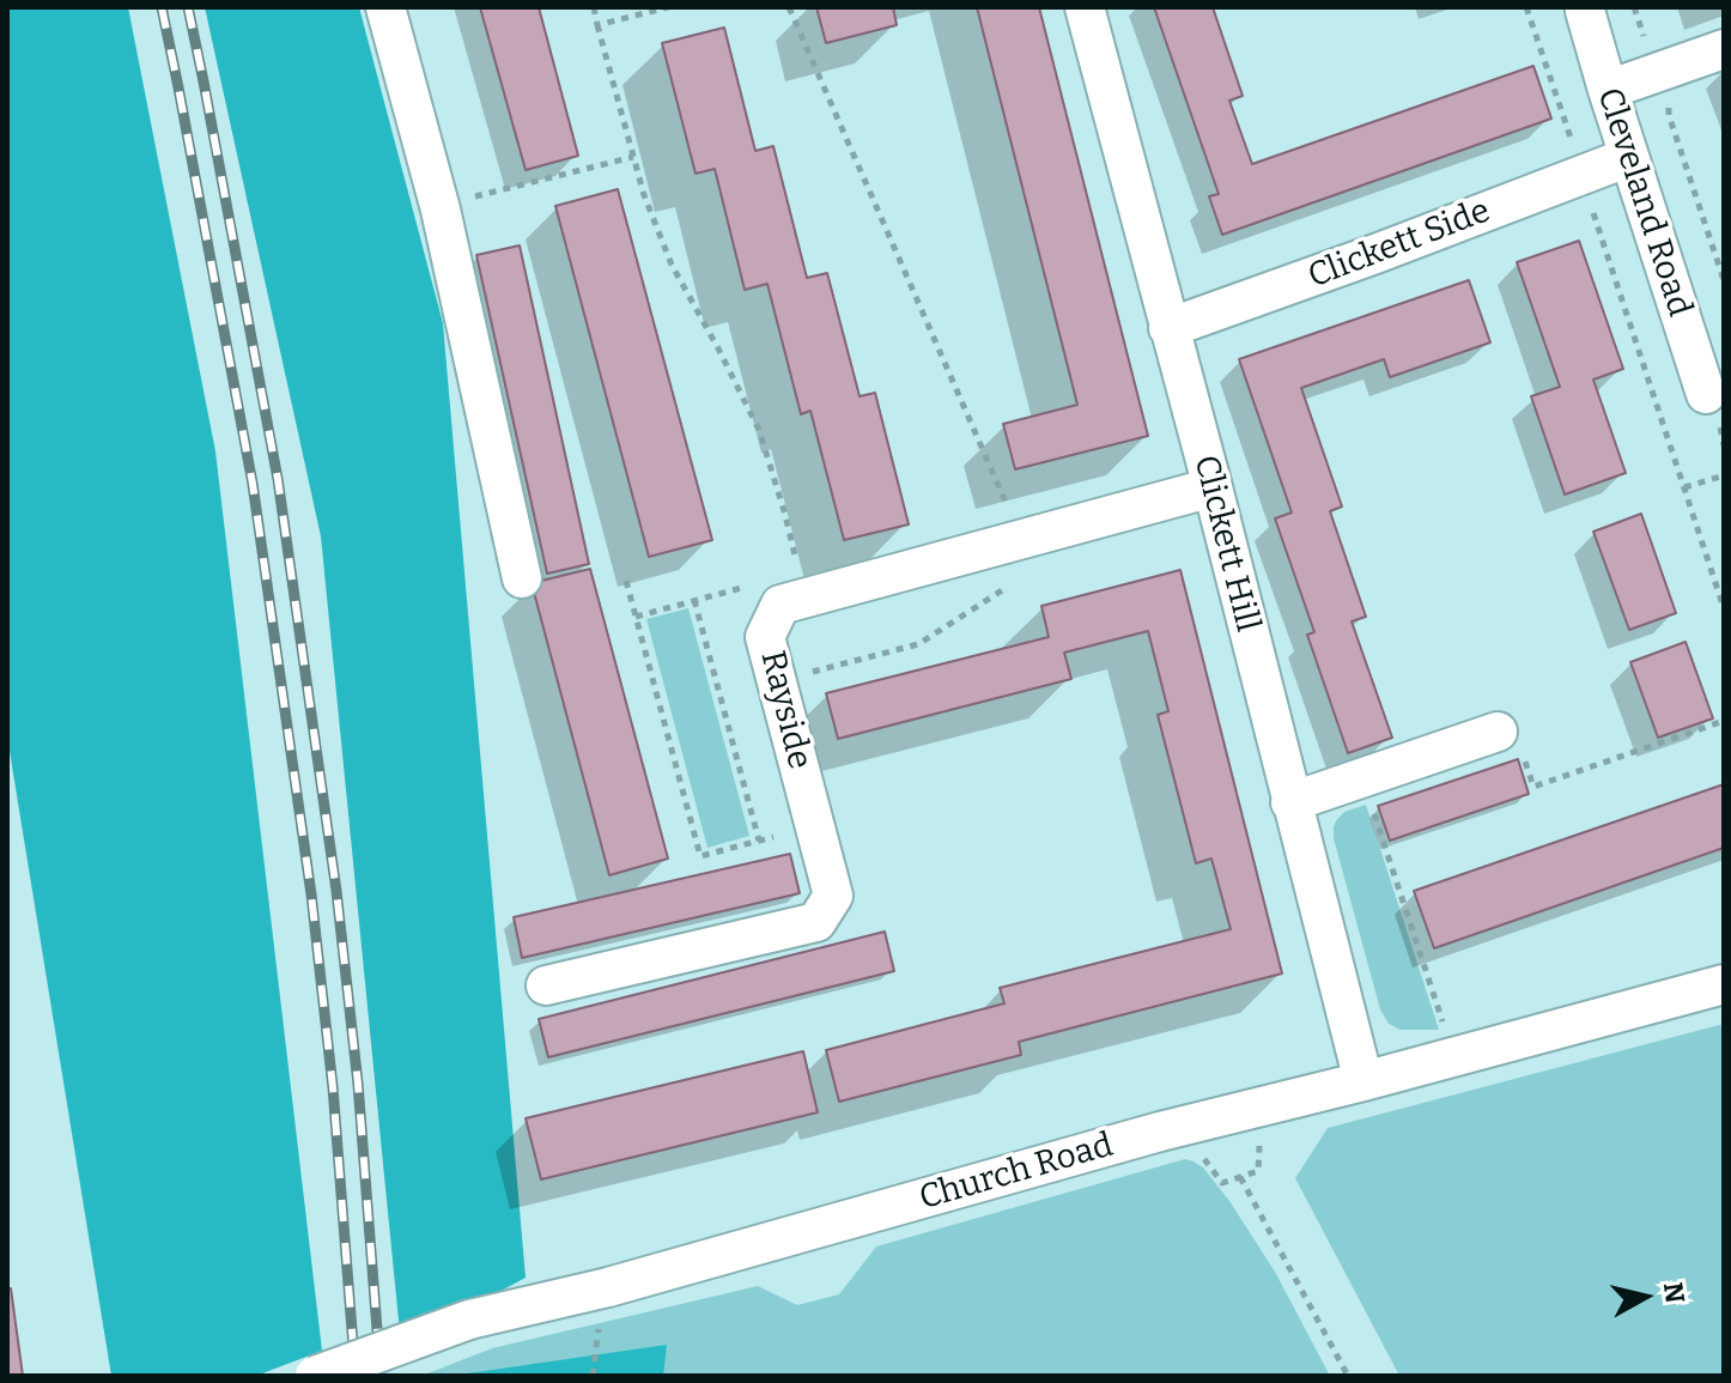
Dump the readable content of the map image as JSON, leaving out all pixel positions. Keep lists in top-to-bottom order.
{
  "streets": {
    "street": [
      "Cleveland Road",
      "Clickett Side",
      "Clickett Hill",
      "Rayside",
      "Church Road"
    ]
  },
  "crossings": [
    ["Cleveland Road", "Clickett Side"],
    ["Clickett Side", "Clickett Hill"],
    ["Clickett Hill", "Rayside"],
    ["Clickett Hill", "Church Road"]
  ],
  "north": "right"
}
